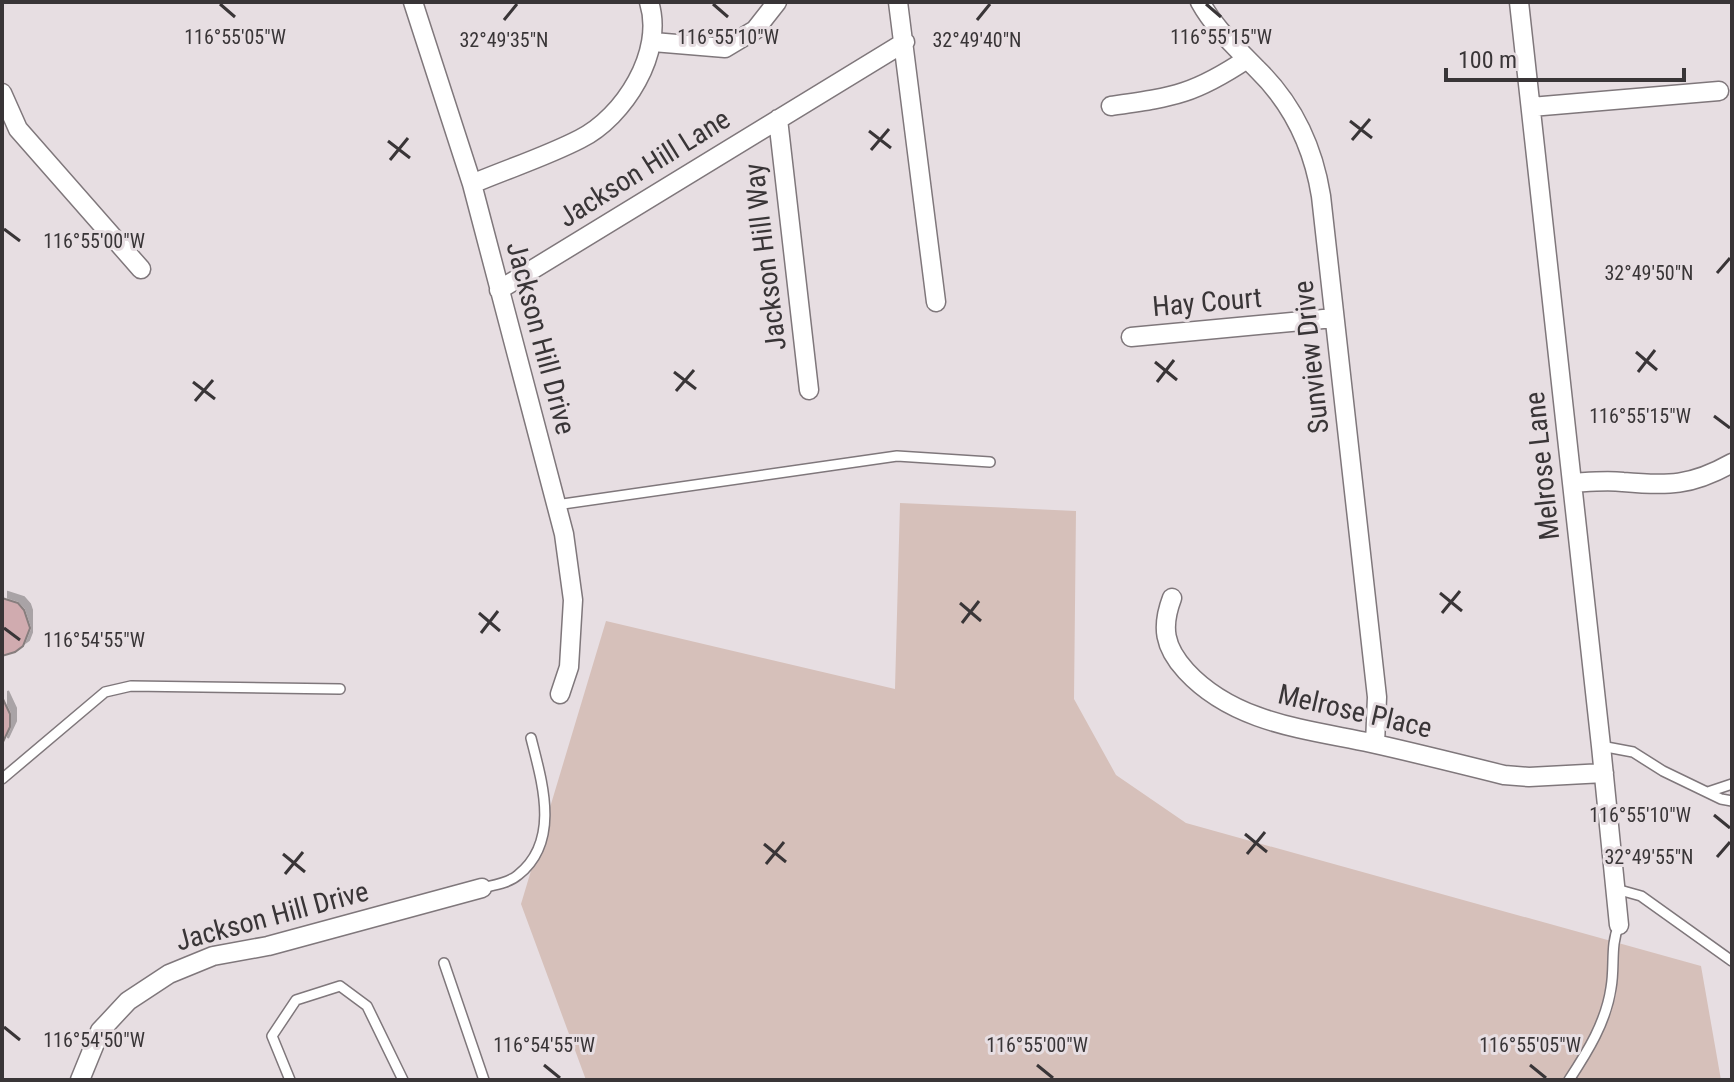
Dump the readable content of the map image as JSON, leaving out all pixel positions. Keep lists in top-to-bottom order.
{
  "streets": {
    "street": [
      "Jackson Hill Lane",
      "Jackson Hill Way",
      "Hay Court",
      "Jackson Hill Drive",
      "Sunview Drive",
      "Melrose Lane",
      "Melrose Place"
    ]
  },
  "crossings": [
    ["Jackson Hill Lane", "Jackson Hill Way"],
    ["Jackson Hill Lane", "Jackson Hill Drive"],
    ["Hay Court", "Sunview Drive"],
    ["Sunview Drive", "Melrose Place"],
    ["Melrose Lane", "Melrose Place"]
  ],
  "scale_bar": "100 m",
  "coordinates": [
    "116°55'05\"W",
    "116°55'10\"W",
    "116°55'15\"W",
    "32°49'35\"N",
    "32°49'40\"N",
    "116°55'00\"W",
    "32°49'50\"N",
    "116°54'55\"W",
    "32°49'55\"N",
    "116°54'50\"W"
  ]
}
